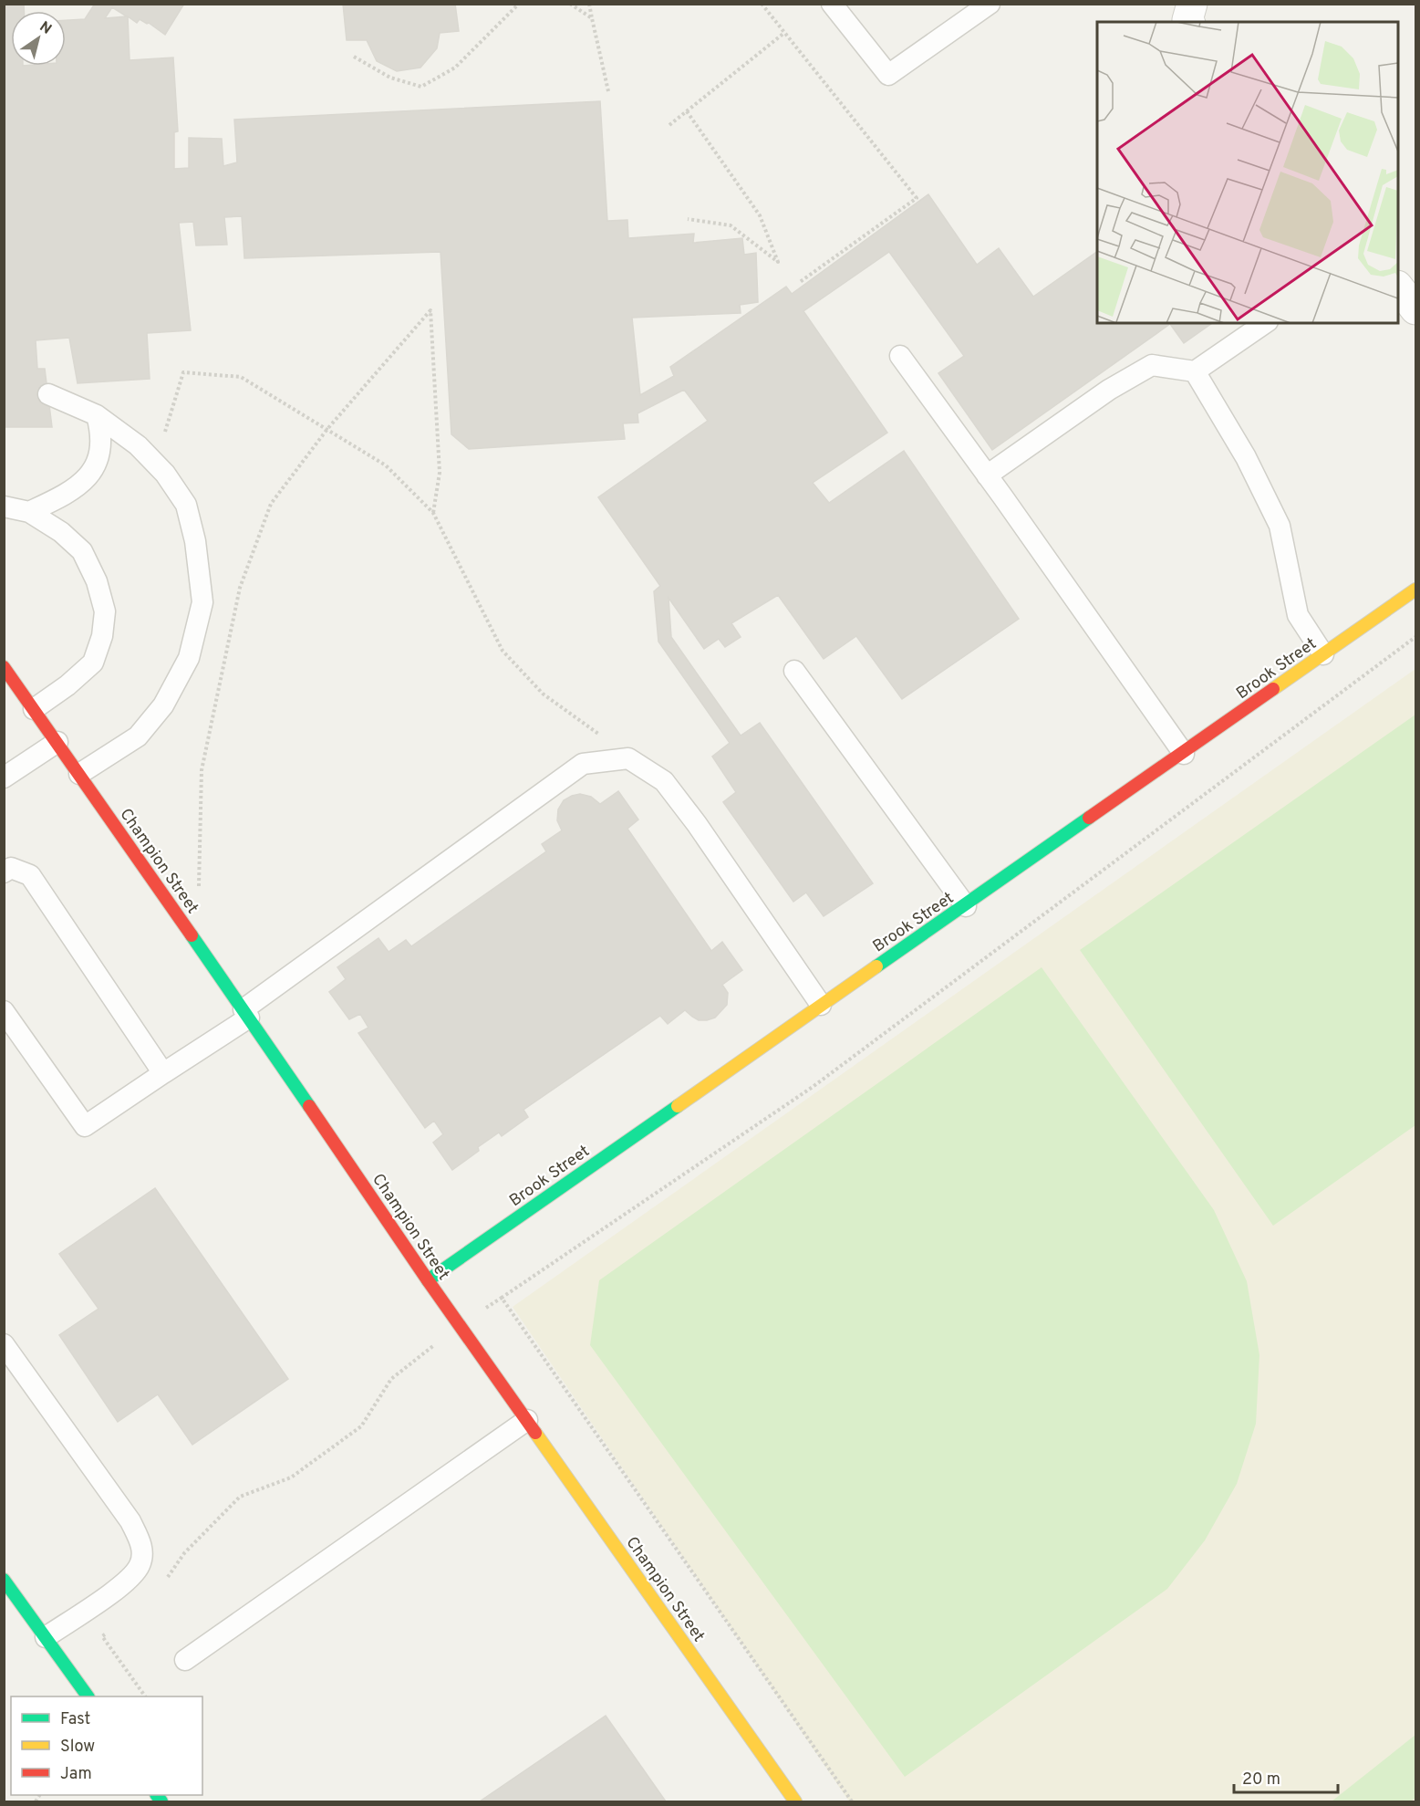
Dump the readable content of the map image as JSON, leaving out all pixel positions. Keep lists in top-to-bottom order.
{
  "streets": {
    "street": ["Brook Street", "Champion Street"]
  },
  "crossings": [
    ["Brook Street", "Champion Street"]
  ],
  "legend": ["Fast", "Slow", "Jam"],
  "scale_bar": "20 m",
  "north": "top right"
}
